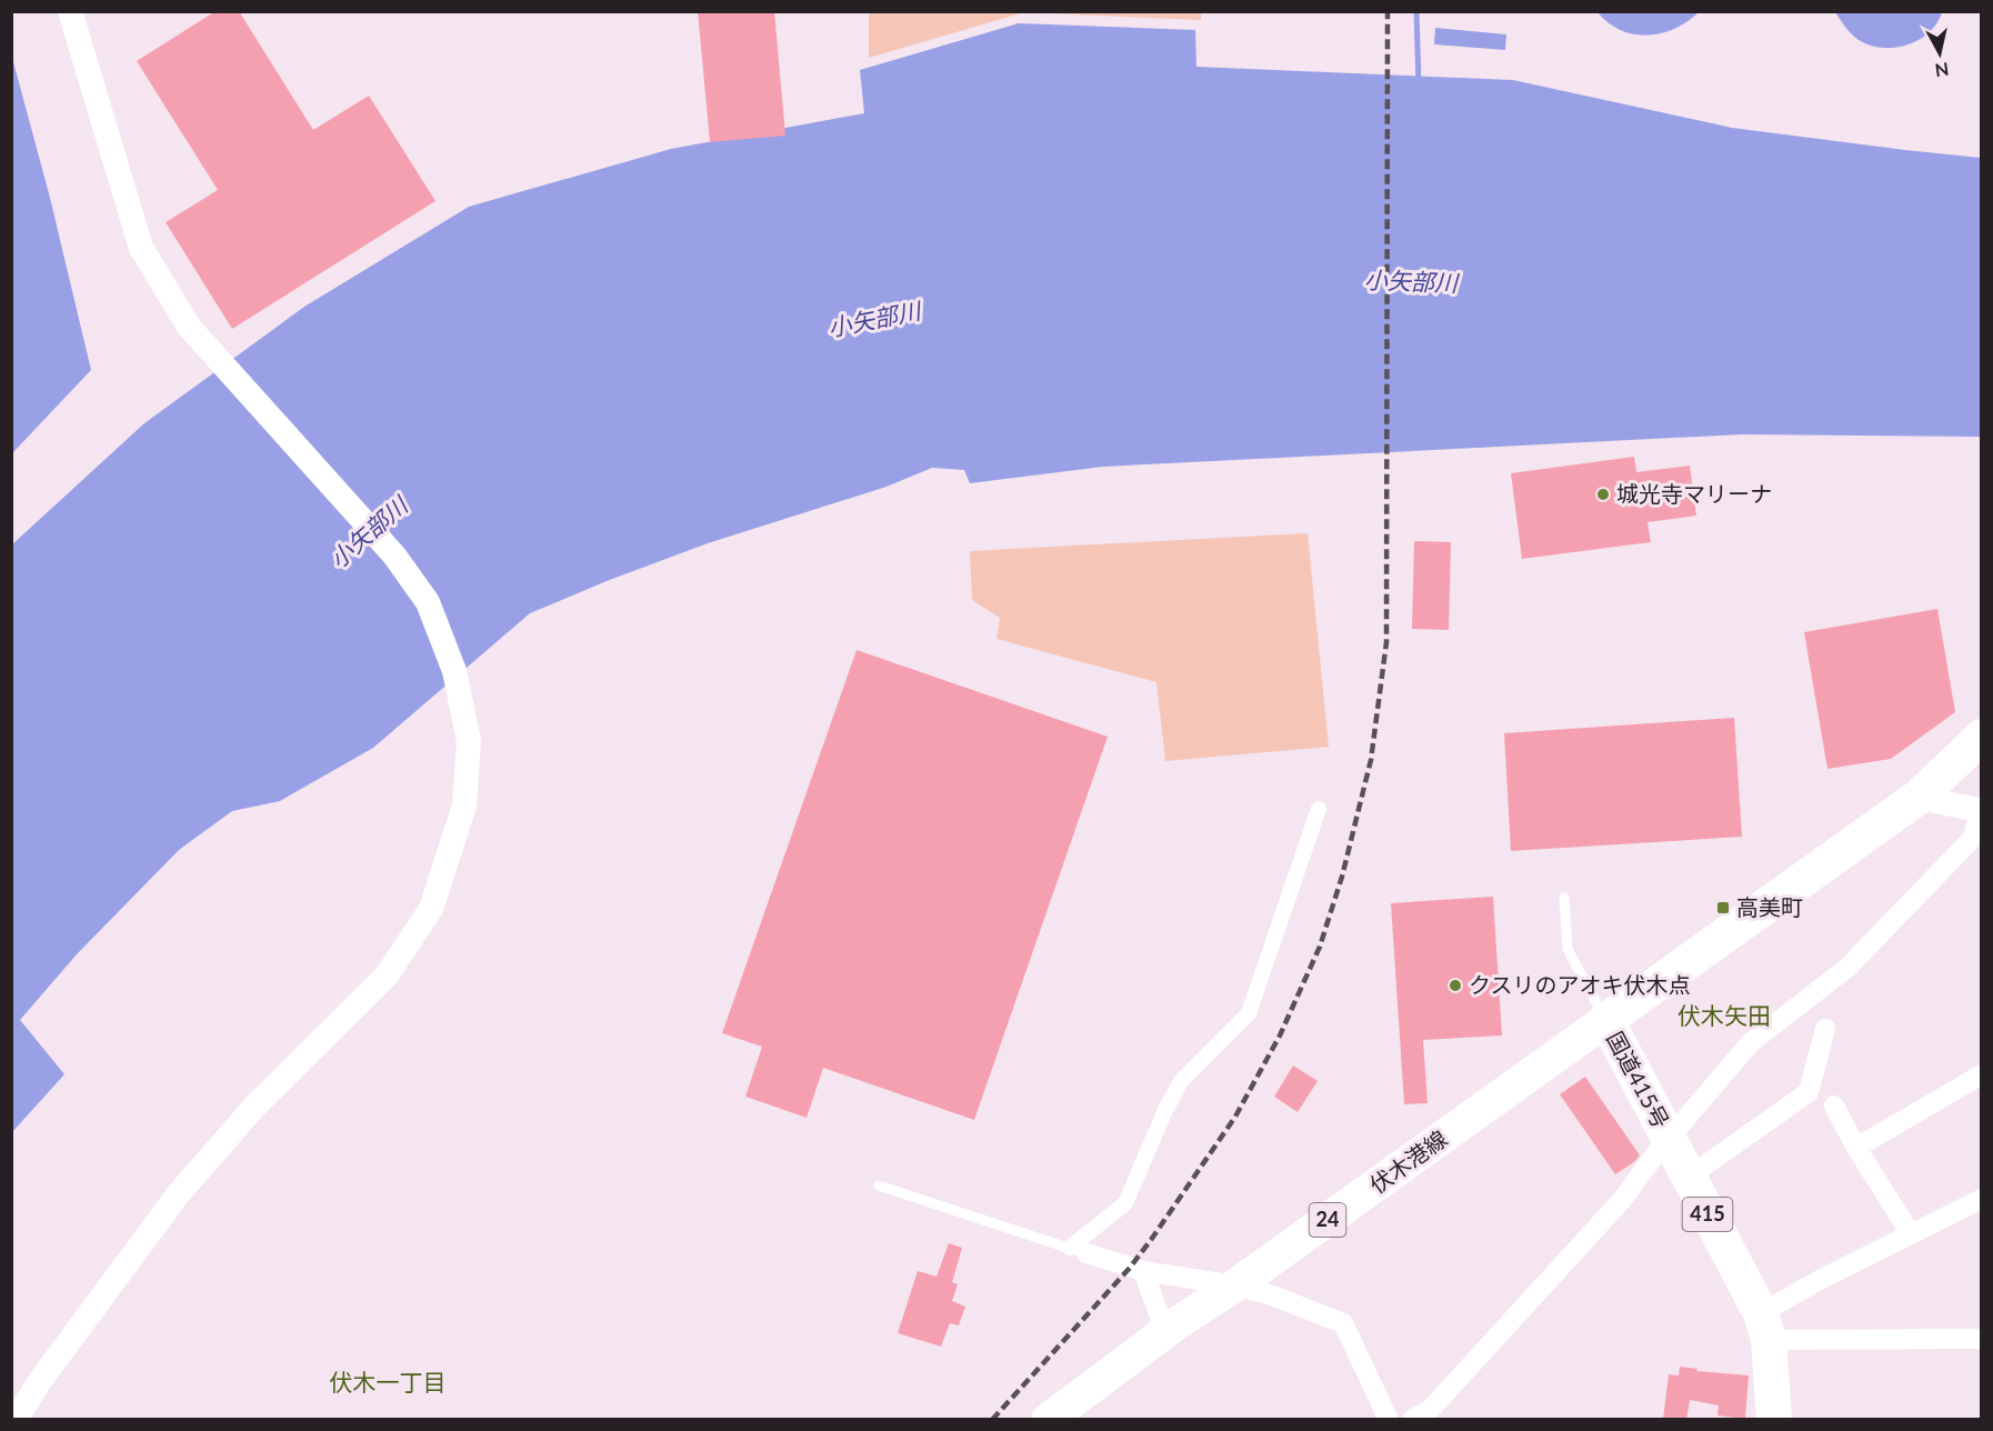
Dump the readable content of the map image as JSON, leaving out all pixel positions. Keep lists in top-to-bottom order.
{
  "streets": {
    "highway": ["国道415号", "415"],
    "main road": ["伏木港線", "24"]
  },
  "crossings": [
    ["国道415号", "伏木港線"]
  ],
  "districts": ["伏木矢田", "伏木一丁目"],
  "water": ["小矢部川"],
  "places": {
    "other": ["城光寺マリーナ", "クスリのアオキ伏木点"],
    "transit": ["高美町"]
  },
  "north": "bottom"
}
